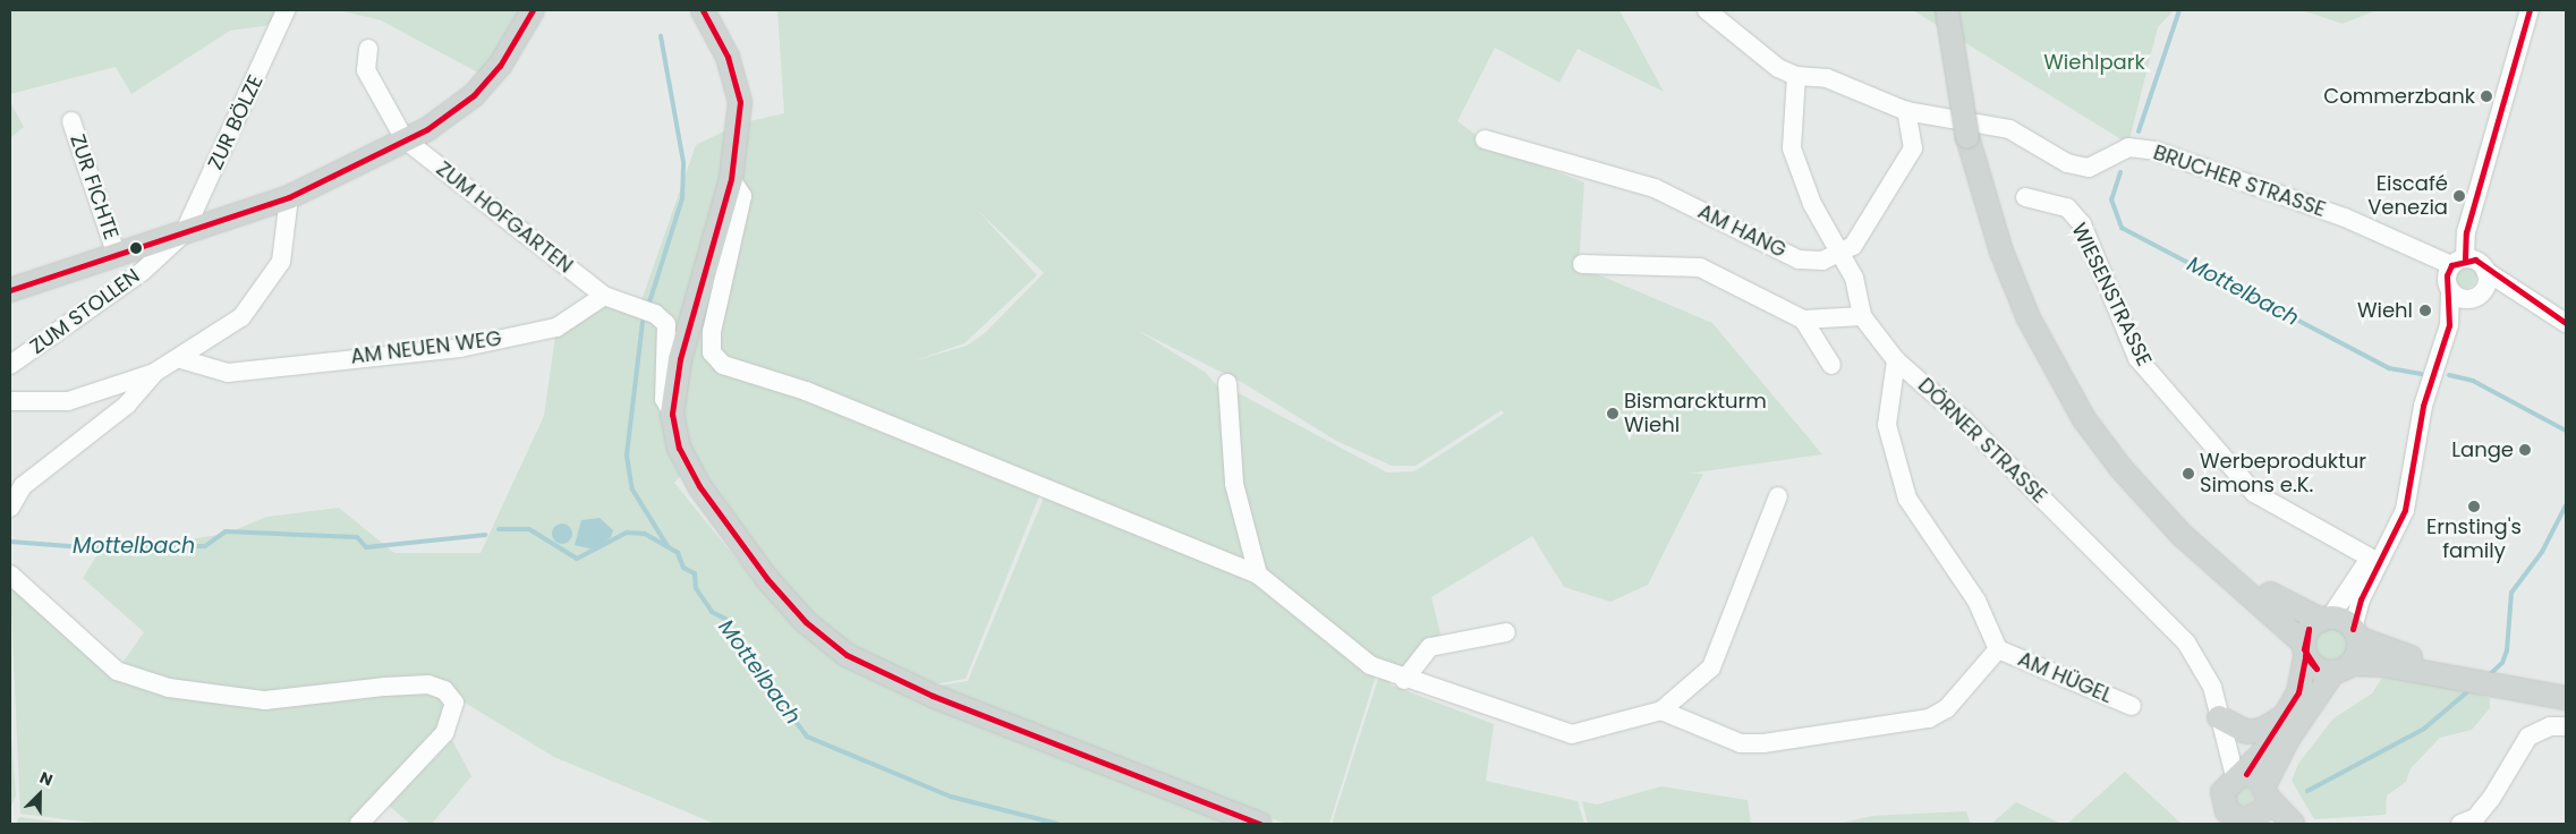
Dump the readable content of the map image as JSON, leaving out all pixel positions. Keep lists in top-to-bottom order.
{
  "streets": {
    "street": [
      "ZUR BÖLZE",
      "BRUCHER STRASSE",
      "ZUR FICHTE",
      "ZUM HOFGARTEN",
      "AM HANG",
      "WIESENSTRASSE",
      "ZUM STOLLEN",
      "AM NEUEN WEG",
      "DÖRNER STRASSE",
      "AM HÜGEL"
    ]
  },
  "crossings": [
    ["ZUR BÖLZE", "ZUM STOLLEN"],
    ["BRUCHER STRASSE", "DÖRNER STRASSE"],
    ["ZUM HOFGARTEN", "AM NEUEN WEG"],
    ["AM HANG", "DÖRNER STRASSE"]
  ],
  "water": ["Mottelbach"],
  "parks": ["Wiehlpark"],
  "places": [
    "Commerzbank",
    "Eiscafé Venezia",
    "Wiehl",
    "Bismarckturm Wiehl",
    "Lange",
    "Werbeproduktur Simons e.K.",
    "Ernsting's family"
  ],
  "north": "top right"
}
